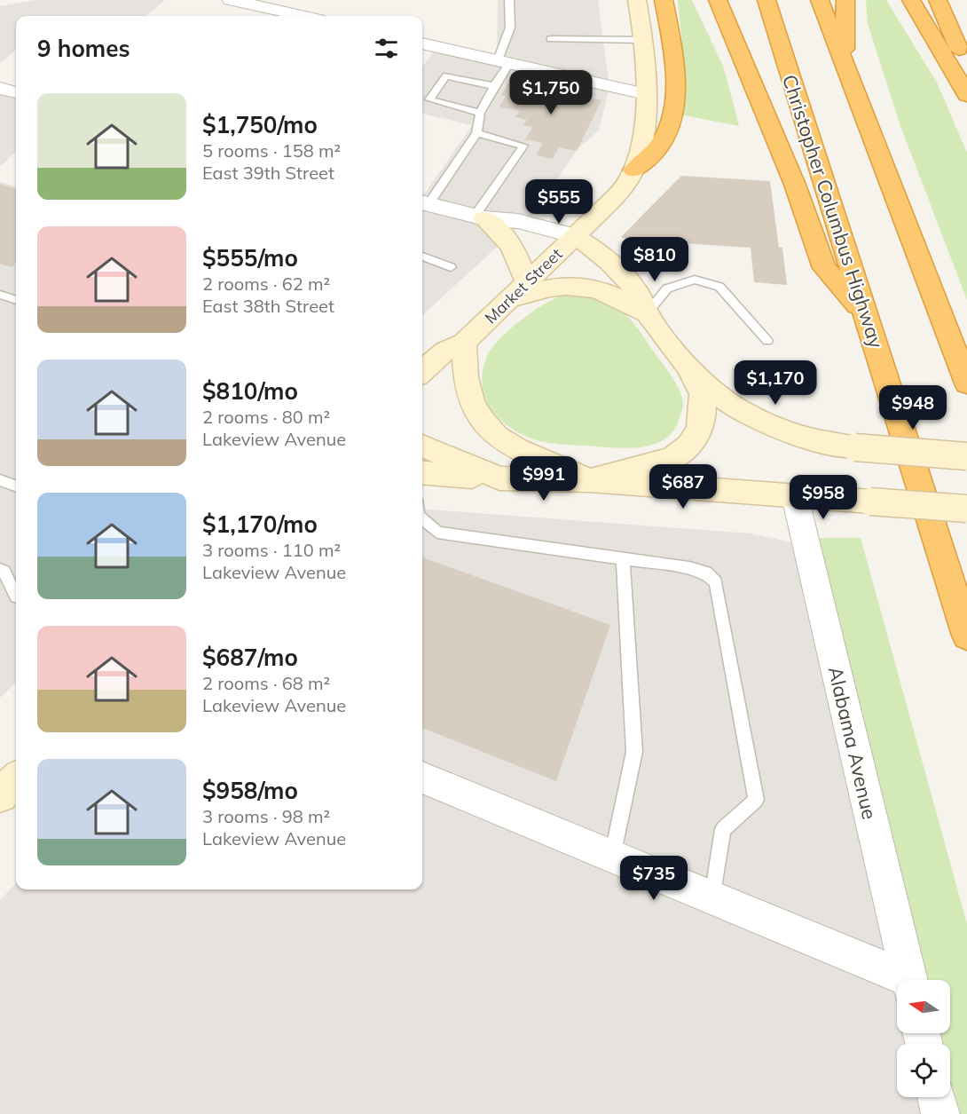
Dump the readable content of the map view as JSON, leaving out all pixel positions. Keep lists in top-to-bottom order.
{
  "streets": {
    "highway": ["Christopher Columbus Highway"],
    "main road": ["Market Street"],
    "street": ["Alabama Avenue"]
  },
  "north": "left",
  "page": {
    "heading": "9 homes",
    "price": [
      "$1,750",
      "$555",
      "$810",
      "$1,170",
      "$948",
      "$991",
      "$687",
      "$958",
      "$735"
    ],
    "list": [
      {
        "name": "$1,750/mo",
        "note": "5 rooms · 158 m² · East 39th Street"
      },
      {
        "name": "$555/mo",
        "note": "2 rooms · 62 m² · East 38th Street"
      },
      {
        "name": "$810/mo",
        "note": "2 rooms · 80 m² · Lakeview Avenue"
      },
      {
        "name": "$1,170/mo",
        "note": "3 rooms · 110 m² · Lakeview Avenue"
      },
      {
        "name": "$687/mo",
        "note": "2 rooms · 68 m² · Lakeview Avenue"
      },
      {
        "name": "$958/mo",
        "note": "3 rooms · 98 m² · Lakeview Avenue"
      }
    ]
  }
}
